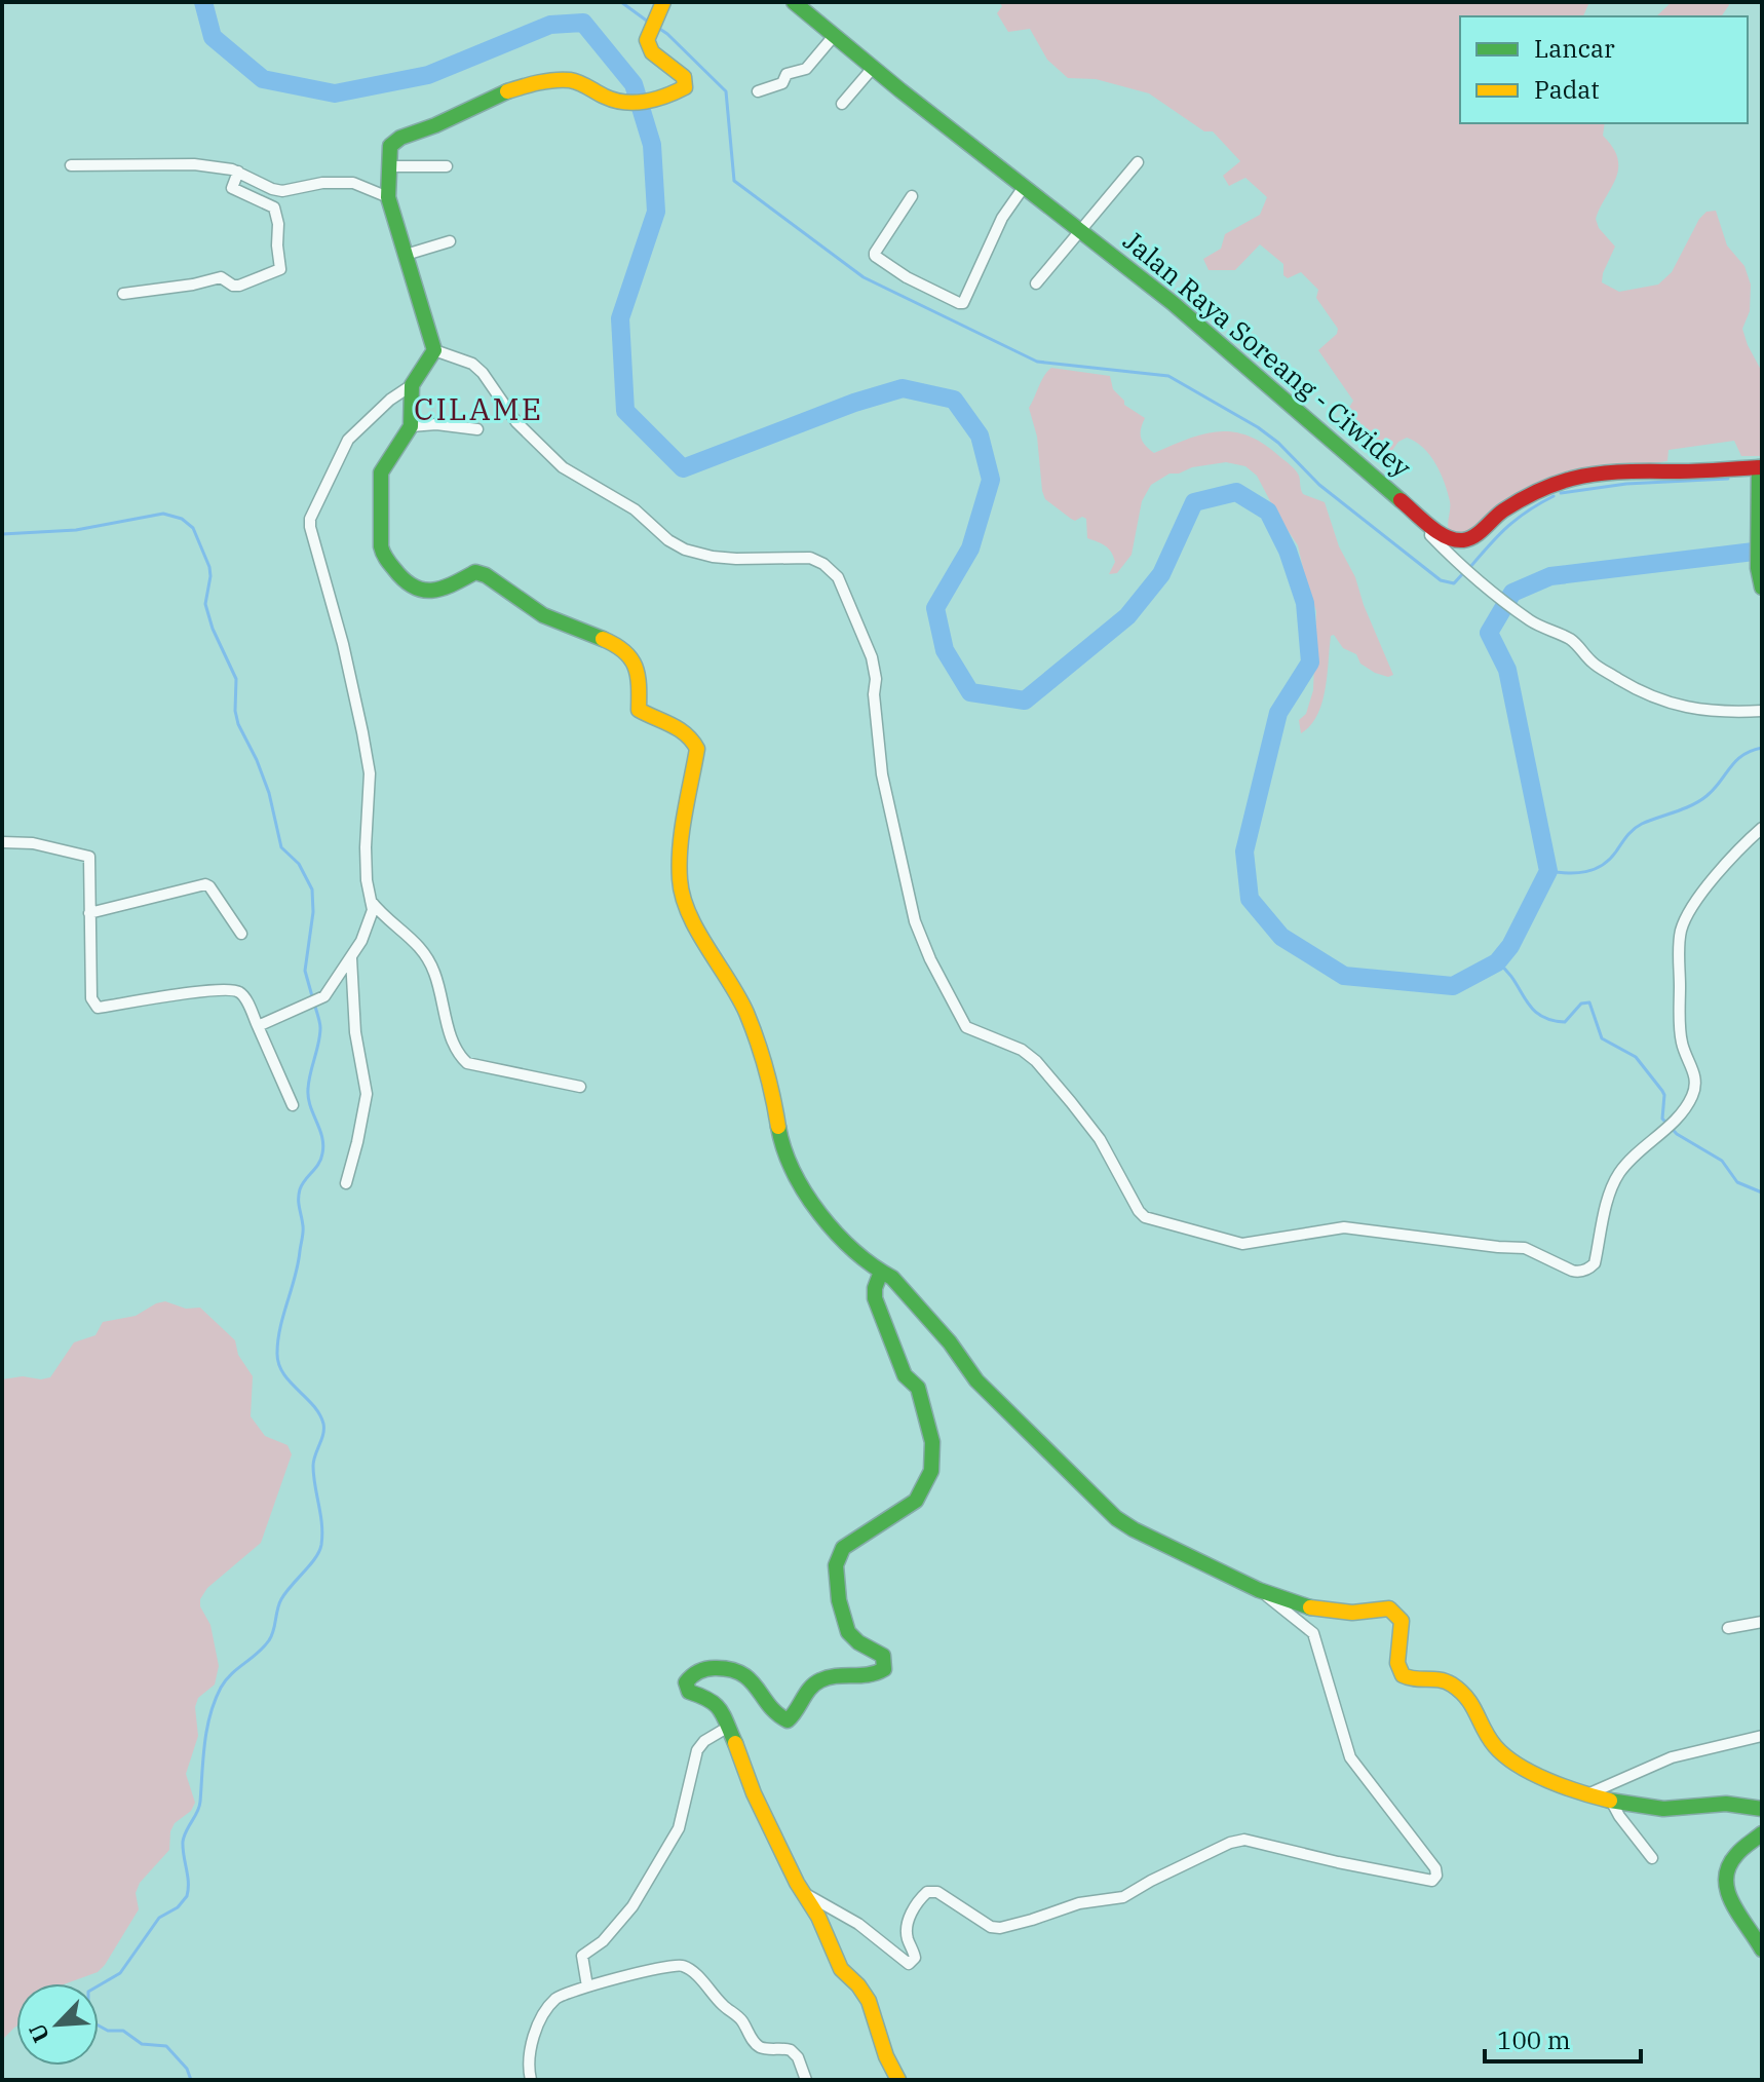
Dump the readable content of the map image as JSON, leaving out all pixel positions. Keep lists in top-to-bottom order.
{
  "streets": {
    "main road": ["Jalan Raya Soreang - Ciwidey"]
  },
  "districts": ["CILAME"],
  "legend": ["Lancar", "Padat"],
  "scale_bar": "100 m",
  "north": "bottom left"
}
